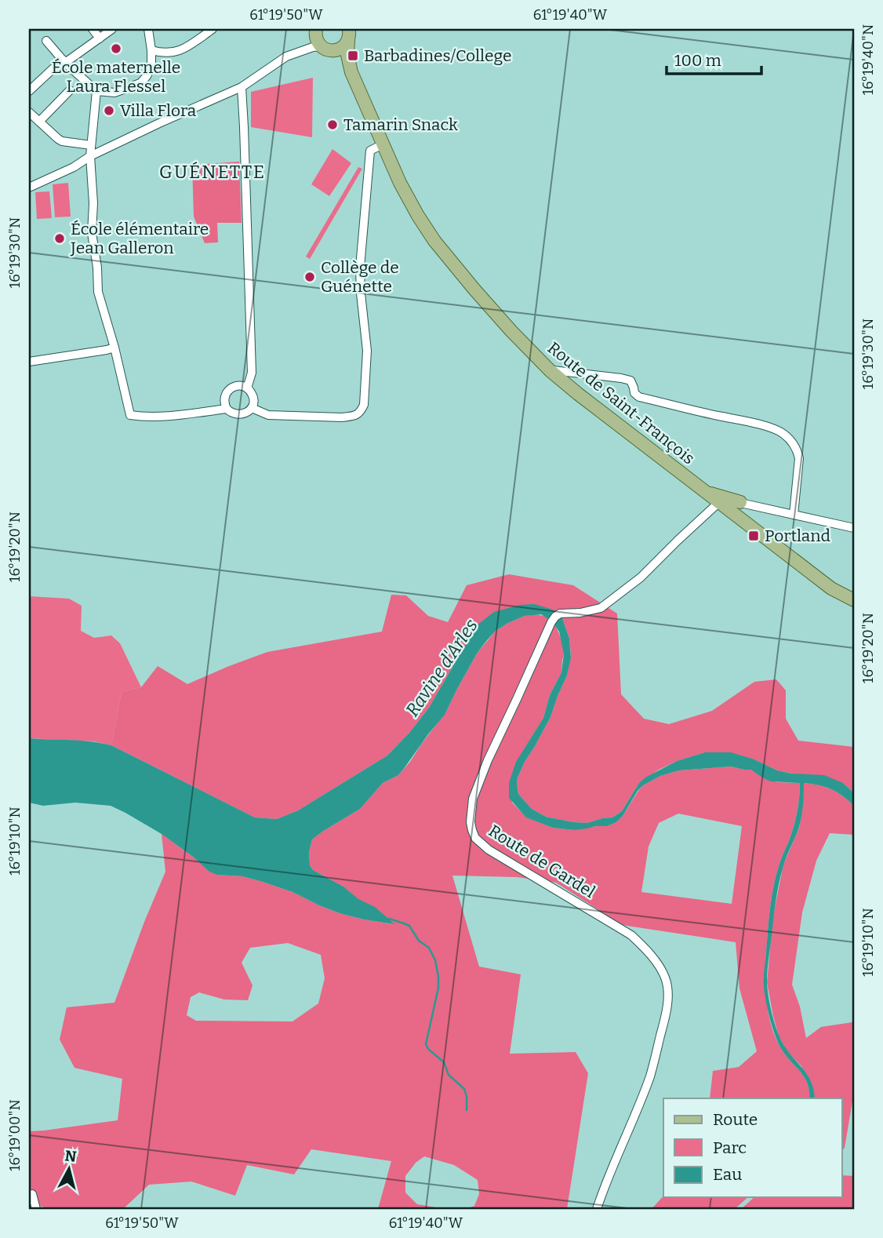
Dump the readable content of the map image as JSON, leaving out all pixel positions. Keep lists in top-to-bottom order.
{
  "streets": {
    "main road": ["Route de Saint-François"],
    "street": ["Route de Gardel"]
  },
  "crossings": [
    ["Route de Saint-François", "Route de Gardel"]
  ],
  "districts": ["GUÉNETTE"],
  "water": ["Ravine d'Arles"],
  "places": {
    "other": [
      "École maternelle Laura Flessel",
      "Villa Flora",
      "Tamarin Snack",
      "École élémentaire Jean Galleron",
      "Collège de Guénette"
    ],
    "transit": ["Barbadines/College", "Portland"]
  },
  "legend": ["Route", "Parc", "Eau"],
  "scale_bar": "100 m",
  "north": "top",
  "coordinates": [
    "61°19'50\"W",
    "61°19'40\"W",
    "16°19'40\"N",
    "16°19'30\"N",
    "16°19'20\"N",
    "16°19'10\"N",
    "16°19'00\"N"
  ]
}
